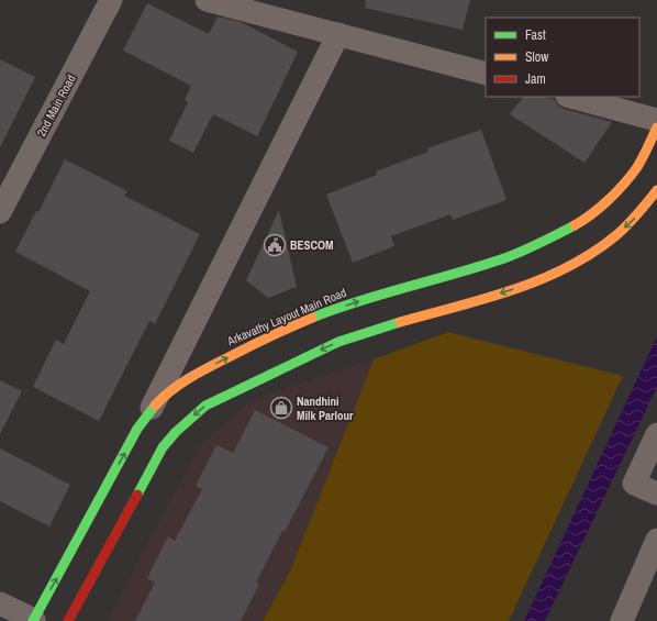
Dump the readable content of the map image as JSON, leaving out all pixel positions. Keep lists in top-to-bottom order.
{
  "streets": {
    "main road": ["Arkavathy Layout Main Road"],
    "street": ["2nd Main Road"]
  },
  "places": {
    "public building": ["BESCOM"],
    "shop": ["Nandhini Milk Parlour"]
  },
  "legend": ["Fast", "Slow", "Jam"]
}
